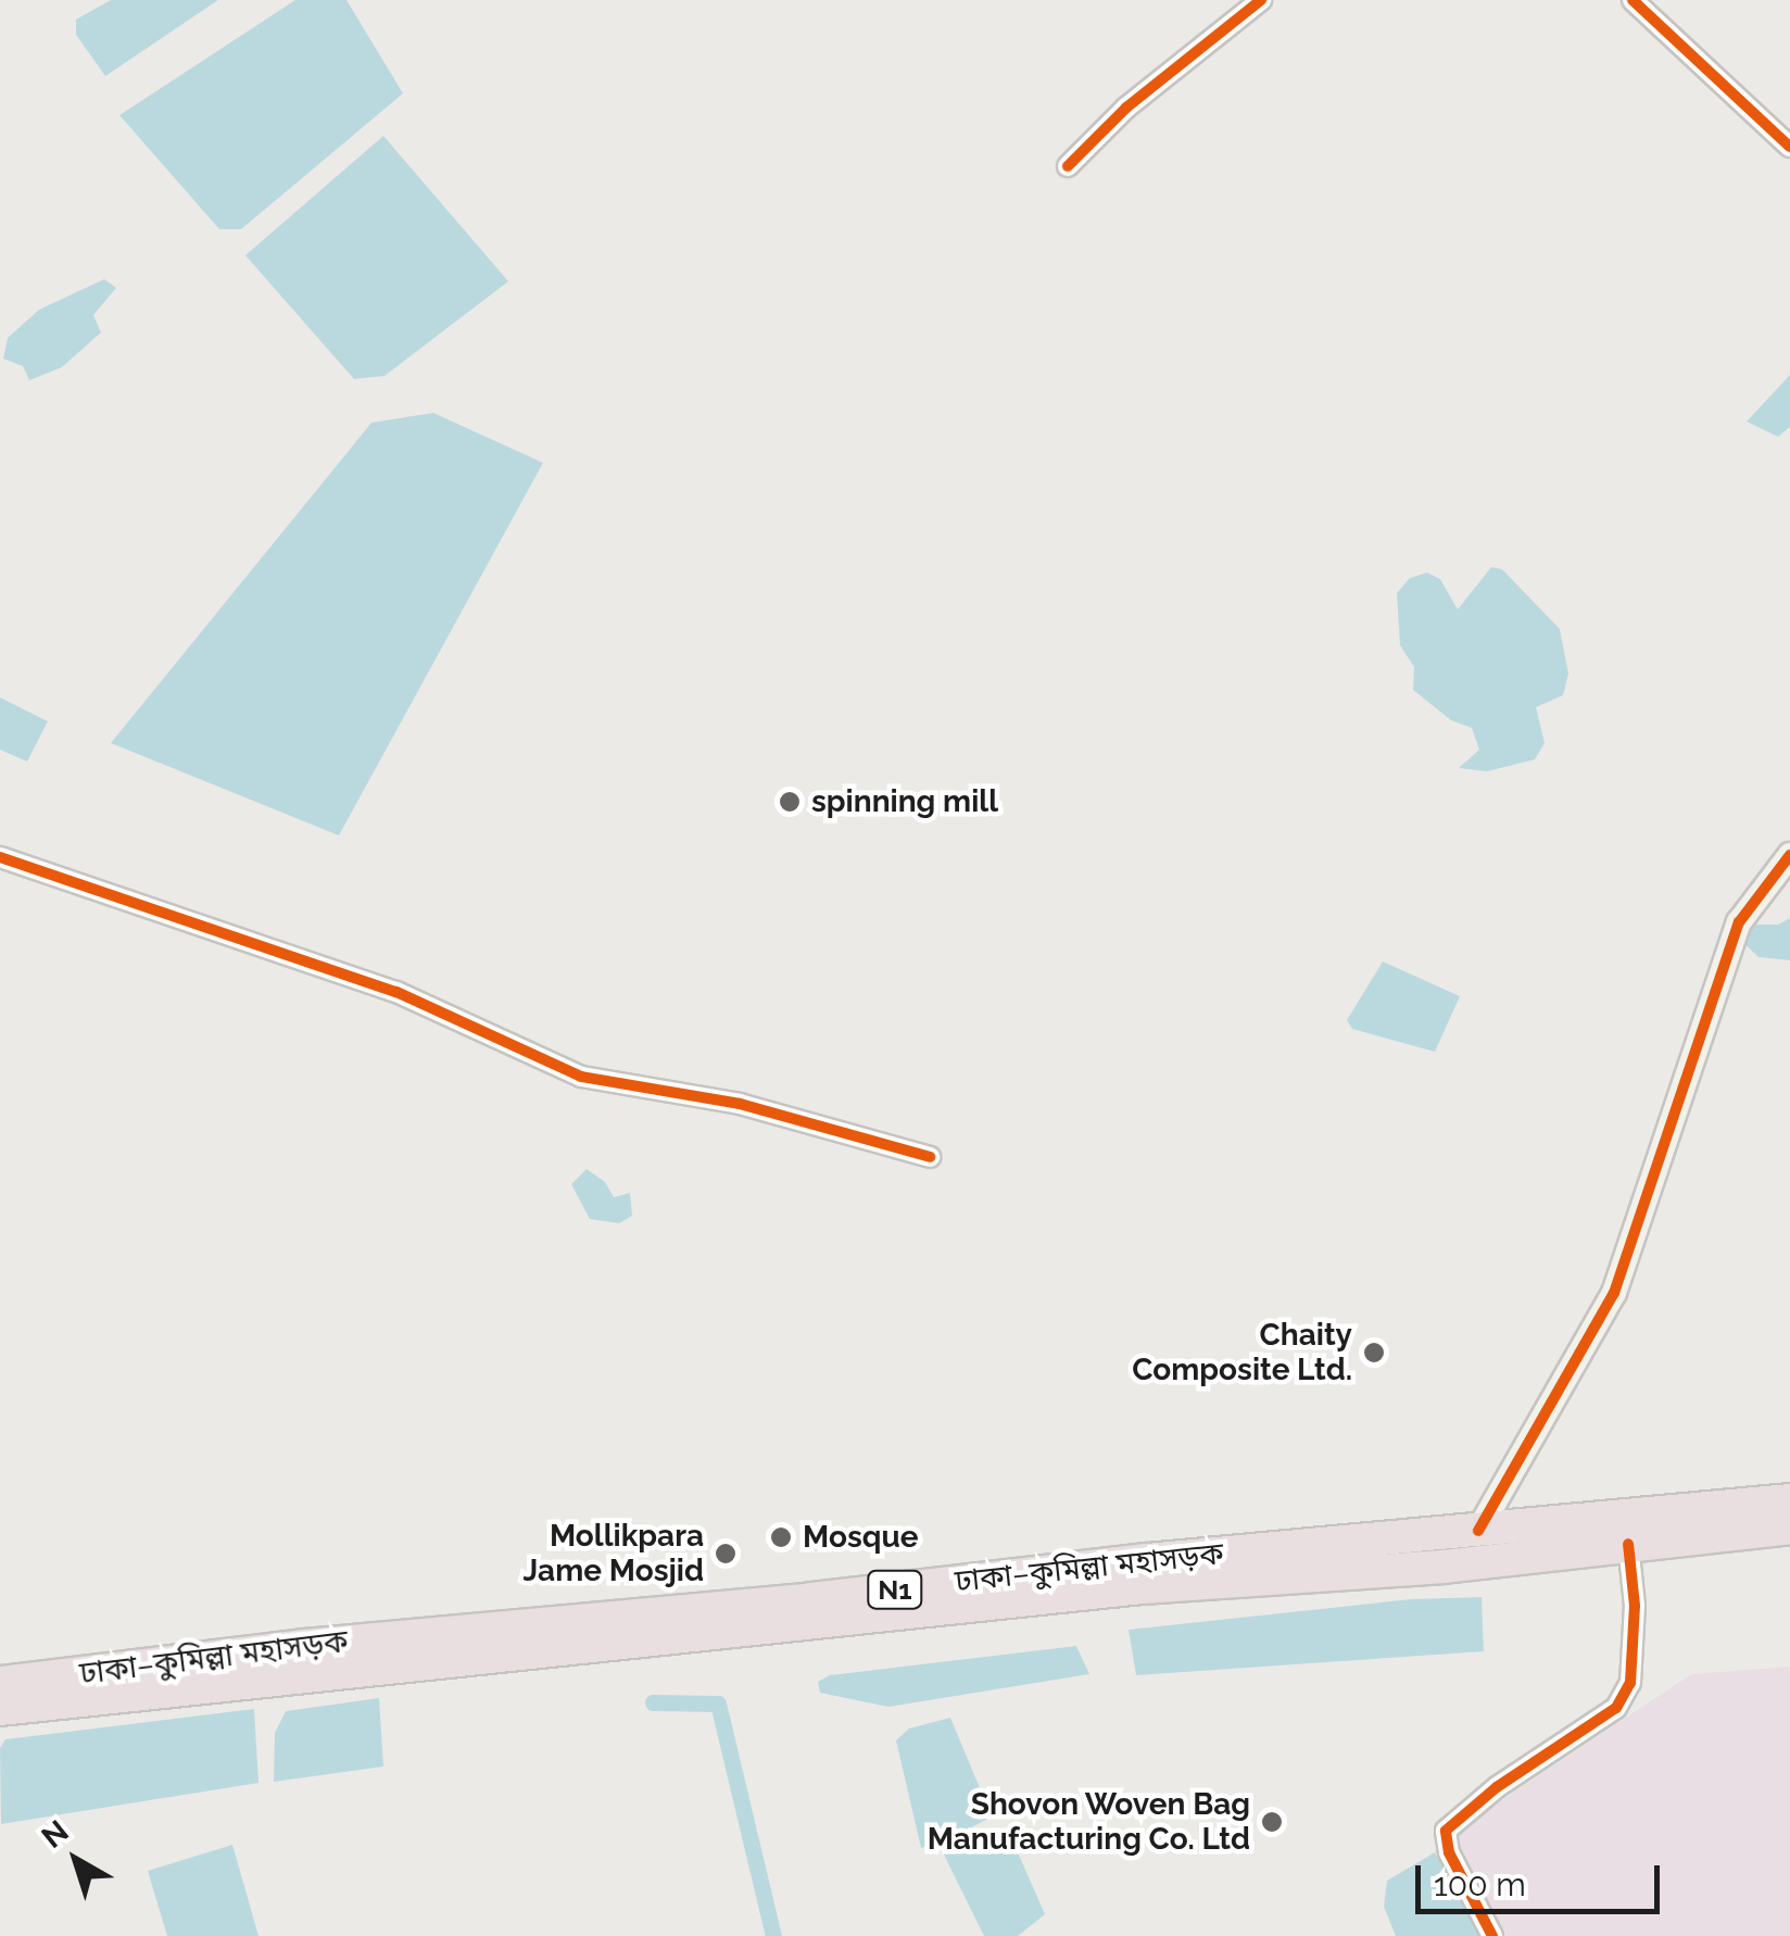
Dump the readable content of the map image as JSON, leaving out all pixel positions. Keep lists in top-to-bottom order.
{
  "streets": {
    "highway": ["ঢাকা–কুমিল্লা মহাসড়ক", "N1"]
  },
  "places": [
    "spinning mill",
    "Chaity Composite Ltd.",
    "Mosque",
    "Mollikpara Jame Mosjid",
    "Shovon Woven Bag Manufacturing Co. Ltd"
  ],
  "scale_bar": "100 m",
  "north": "top left"
}
